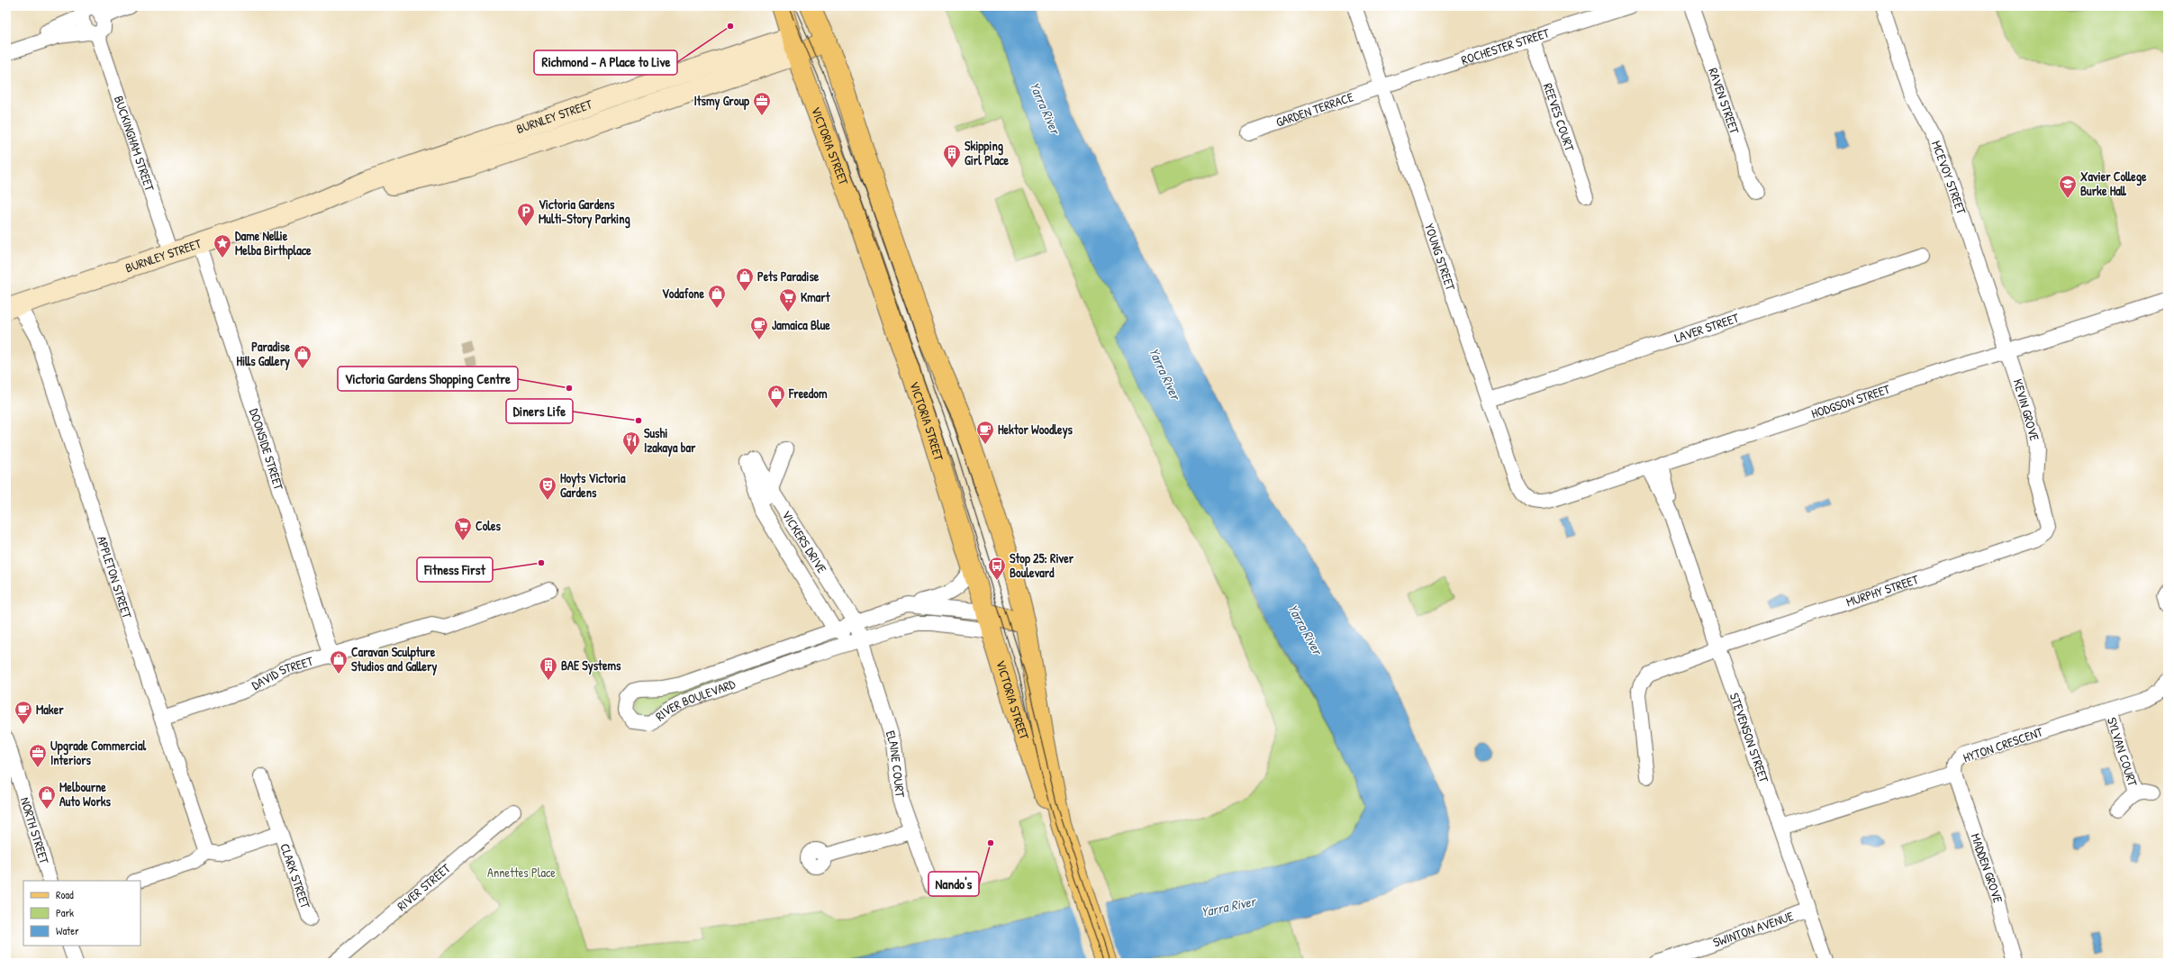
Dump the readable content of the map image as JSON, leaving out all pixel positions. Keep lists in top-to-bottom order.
{
  "streets": {
    "main road": ["BURNLEY STREET", "VICTORIA STREET"],
    "street": [
      "ROCHESTER STREET",
      "RAVEN STREET",
      "GARDEN TERRACE",
      "REEVES COURT",
      "BUCKINGHAM STREET",
      "MCEVOY STREET",
      "YOUNG STREET",
      "LAVER STREET",
      "HODGSON STREET",
      "KEVIN GROVE",
      "DOONSIDE STREET",
      "VICKERS DRIVE",
      "APPLETON STREET",
      "MURPHY STREET",
      "DAVID STREET",
      "RIVER BOULEVARD",
      "STEVENSON STREET",
      "HYTON CRESCENT",
      "SYLVAN COURT",
      "ELAINE COURT",
      "NORTH STREET",
      "MADDEN GROVE",
      "CLARK STREET",
      "RIVER STREET",
      "SWINTON AVENUE"
    ]
  },
  "crossings": [
    ["ROCHESTER STREET", "GARDEN TERRACE"],
    ["ROCHESTER STREET", "REEVES COURT"],
    ["ROCHESTER STREET", "YOUNG STREET"],
    ["GARDEN TERRACE", "YOUNG STREET"],
    ["BURNLEY STREET", "BUCKINGHAM STREET"],
    ["BURNLEY STREET", "VICTORIA STREET"],
    ["BURNLEY STREET", "DOONSIDE STREET"],
    ["BURNLEY STREET", "APPLETON STREET"],
    ["VICTORIA STREET", "RIVER BOULEVARD"],
    ["MCEVOY STREET", "HODGSON STREET"],
    ["MCEVOY STREET", "KEVIN GROVE"],
    ["YOUNG STREET", "LAVER STREET"],
    ["YOUNG STREET", "HODGSON STREET"],
    ["HODGSON STREET", "KEVIN GROVE"],
    ["HODGSON STREET", "STEVENSON STREET"],
    ["KEVIN GROVE", "MURPHY STREET"],
    ["DOONSIDE STREET", "DAVID STREET"],
    ["VICKERS DRIVE", "RIVER BOULEVARD"],
    ["VICKERS DRIVE", "ELAINE COURT"],
    ["APPLETON STREET", "DAVID STREET"],
    ["APPLETON STREET", "CLARK STREET"],
    ["MURPHY STREET", "STEVENSON STREET"],
    ["RIVER BOULEVARD", "ELAINE COURT"],
    ["STEVENSON STREET", "HYTON CRESCENT"],
    ["STEVENSON STREET", "SWINTON AVENUE"],
    ["HYTON CRESCENT", "SYLVAN COURT"],
    ["HYTON CRESCENT", "MADDEN GROVE"]
  ],
  "water": ["Yarra River"],
  "parks": ["Annettes Place"],
  "places": {
    "other": [
      "Richmond - A Place to Live",
      "Victoria Gardens Shopping Centre",
      "Diners Life",
      "Fitness First",
      "Nando's"
    ],
    "office": ["Itsmy Group", "Upgrade Commercial Interiors"],
    "building": ["Skipping Girl Place", "BAE Systems"],
    "school or university": ["Xavier College Burke Hall"],
    "parking": ["Victoria Gardens Multi-Story Parking"],
    "place": ["Dame Nellie Melba Birthplace"],
    "shop": [
      "Pets Paradise",
      "Vodafone",
      "Paradise Hills Gallery",
      "Freedom",
      "Caravan Sculpture Studios and Gallery",
      "Melbourne Auto Works"
    ],
    "supermarket": ["Kmart", "Coles"],
    "cafe": ["Jamaica Blue", "Hektor Woodleys", "Maker"],
    "restaurant": ["Sushi Izakaya bar"],
    "theatre": ["Hoyts Victoria Gardens"],
    "bus stop": ["Stop 25: River Boulevard"]
  },
  "legend": ["Road", "Park", "Water"]
}
